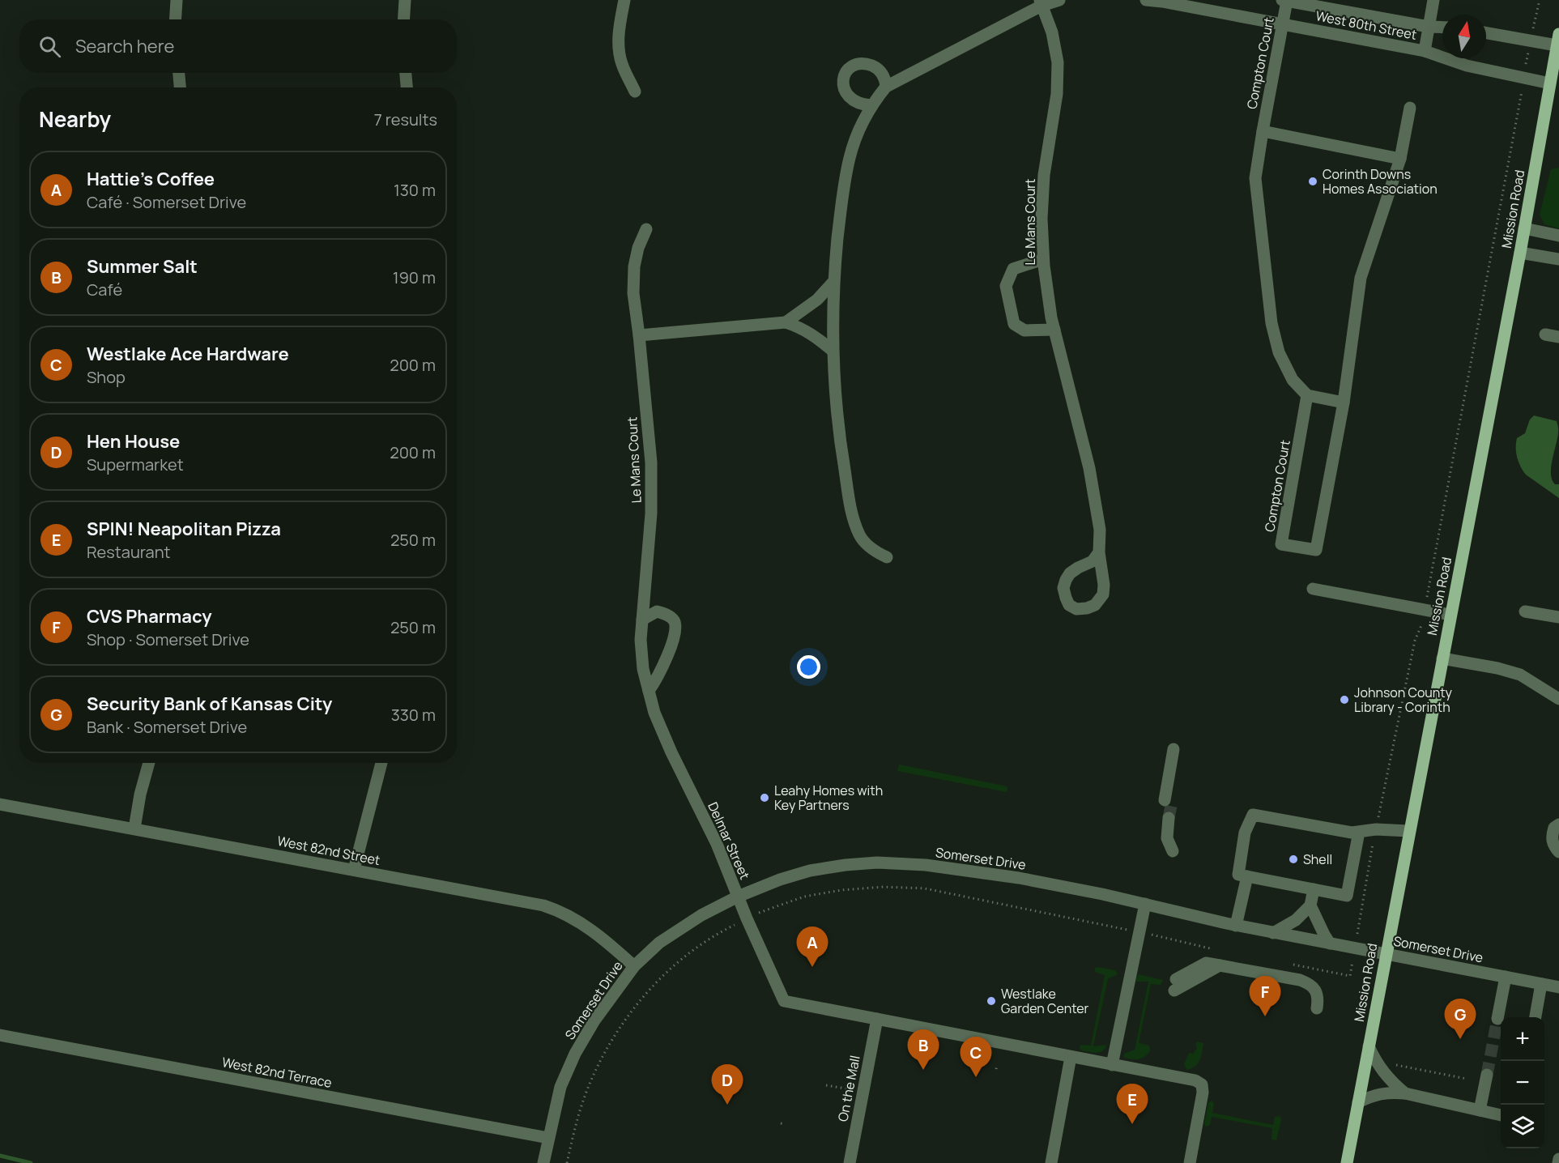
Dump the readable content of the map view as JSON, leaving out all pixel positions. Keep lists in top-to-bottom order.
{
  "streets": {
    "main road": ["Mission Road"],
    "street": [
      "West 80th Street",
      "Compton Court",
      "Le Mans Court",
      "Delmar Street",
      "West 82nd Street",
      "Somerset Drive",
      "West 82nd Terrace",
      "On the Mall"
    ]
  },
  "crossings": [
    ["West 80th Street", "Compton Court"],
    ["West 80th Street", "Mission Road"],
    ["Mission Road", "Somerset Drive"],
    ["Le Mans Court", "Delmar Street"],
    ["Delmar Street", "Somerset Drive"],
    ["Delmar Street", "On the Mall"],
    ["West 82nd Street", "Somerset Drive"],
    ["Somerset Drive", "West 82nd Terrace"]
  ],
  "places": [
    "Corinth Downs Homes Association",
    "Johnson County Library - Corinth",
    "Leahy Homes with Key Partners",
    "Shell",
    "Westlake Garden Center"
  ],
  "north": "top",
  "page": {
    "search": "Search here",
    "heading": ["Nearby", "7 results"],
    "list": [
      {
        "mark": "A",
        "name": "Hattie’s Coffee",
        "note": "Café · Somerset Drive",
        "value": "130 m"
      },
      {
        "mark": "B",
        "name": "Summer Salt",
        "note": "Café",
        "value": "190 m"
      },
      {
        "mark": "C",
        "name": "Westlake Ace Hardware",
        "note": "Shop",
        "value": "200 m"
      },
      {
        "mark": "D",
        "name": "Hen House",
        "note": "Supermarket",
        "value": "200 m"
      },
      {
        "mark": "E",
        "name": "SPIN! Neapolitan Pizza",
        "note": "Restaurant",
        "value": "250 m"
      },
      {
        "mark": "F",
        "name": "CVS Pharmacy",
        "note": "Shop · Somerset Drive",
        "value": "250 m"
      },
      {
        "mark": "G",
        "name": "Security Bank of Kansas City",
        "note": "Bank · Somerset Drive",
        "value": "330 m"
      }
    ],
    "pins": [
      "A",
      "F",
      "G",
      "B",
      "C",
      "D",
      "E"
    ],
    "map_buttons": ["+", "−"]
  }
}
